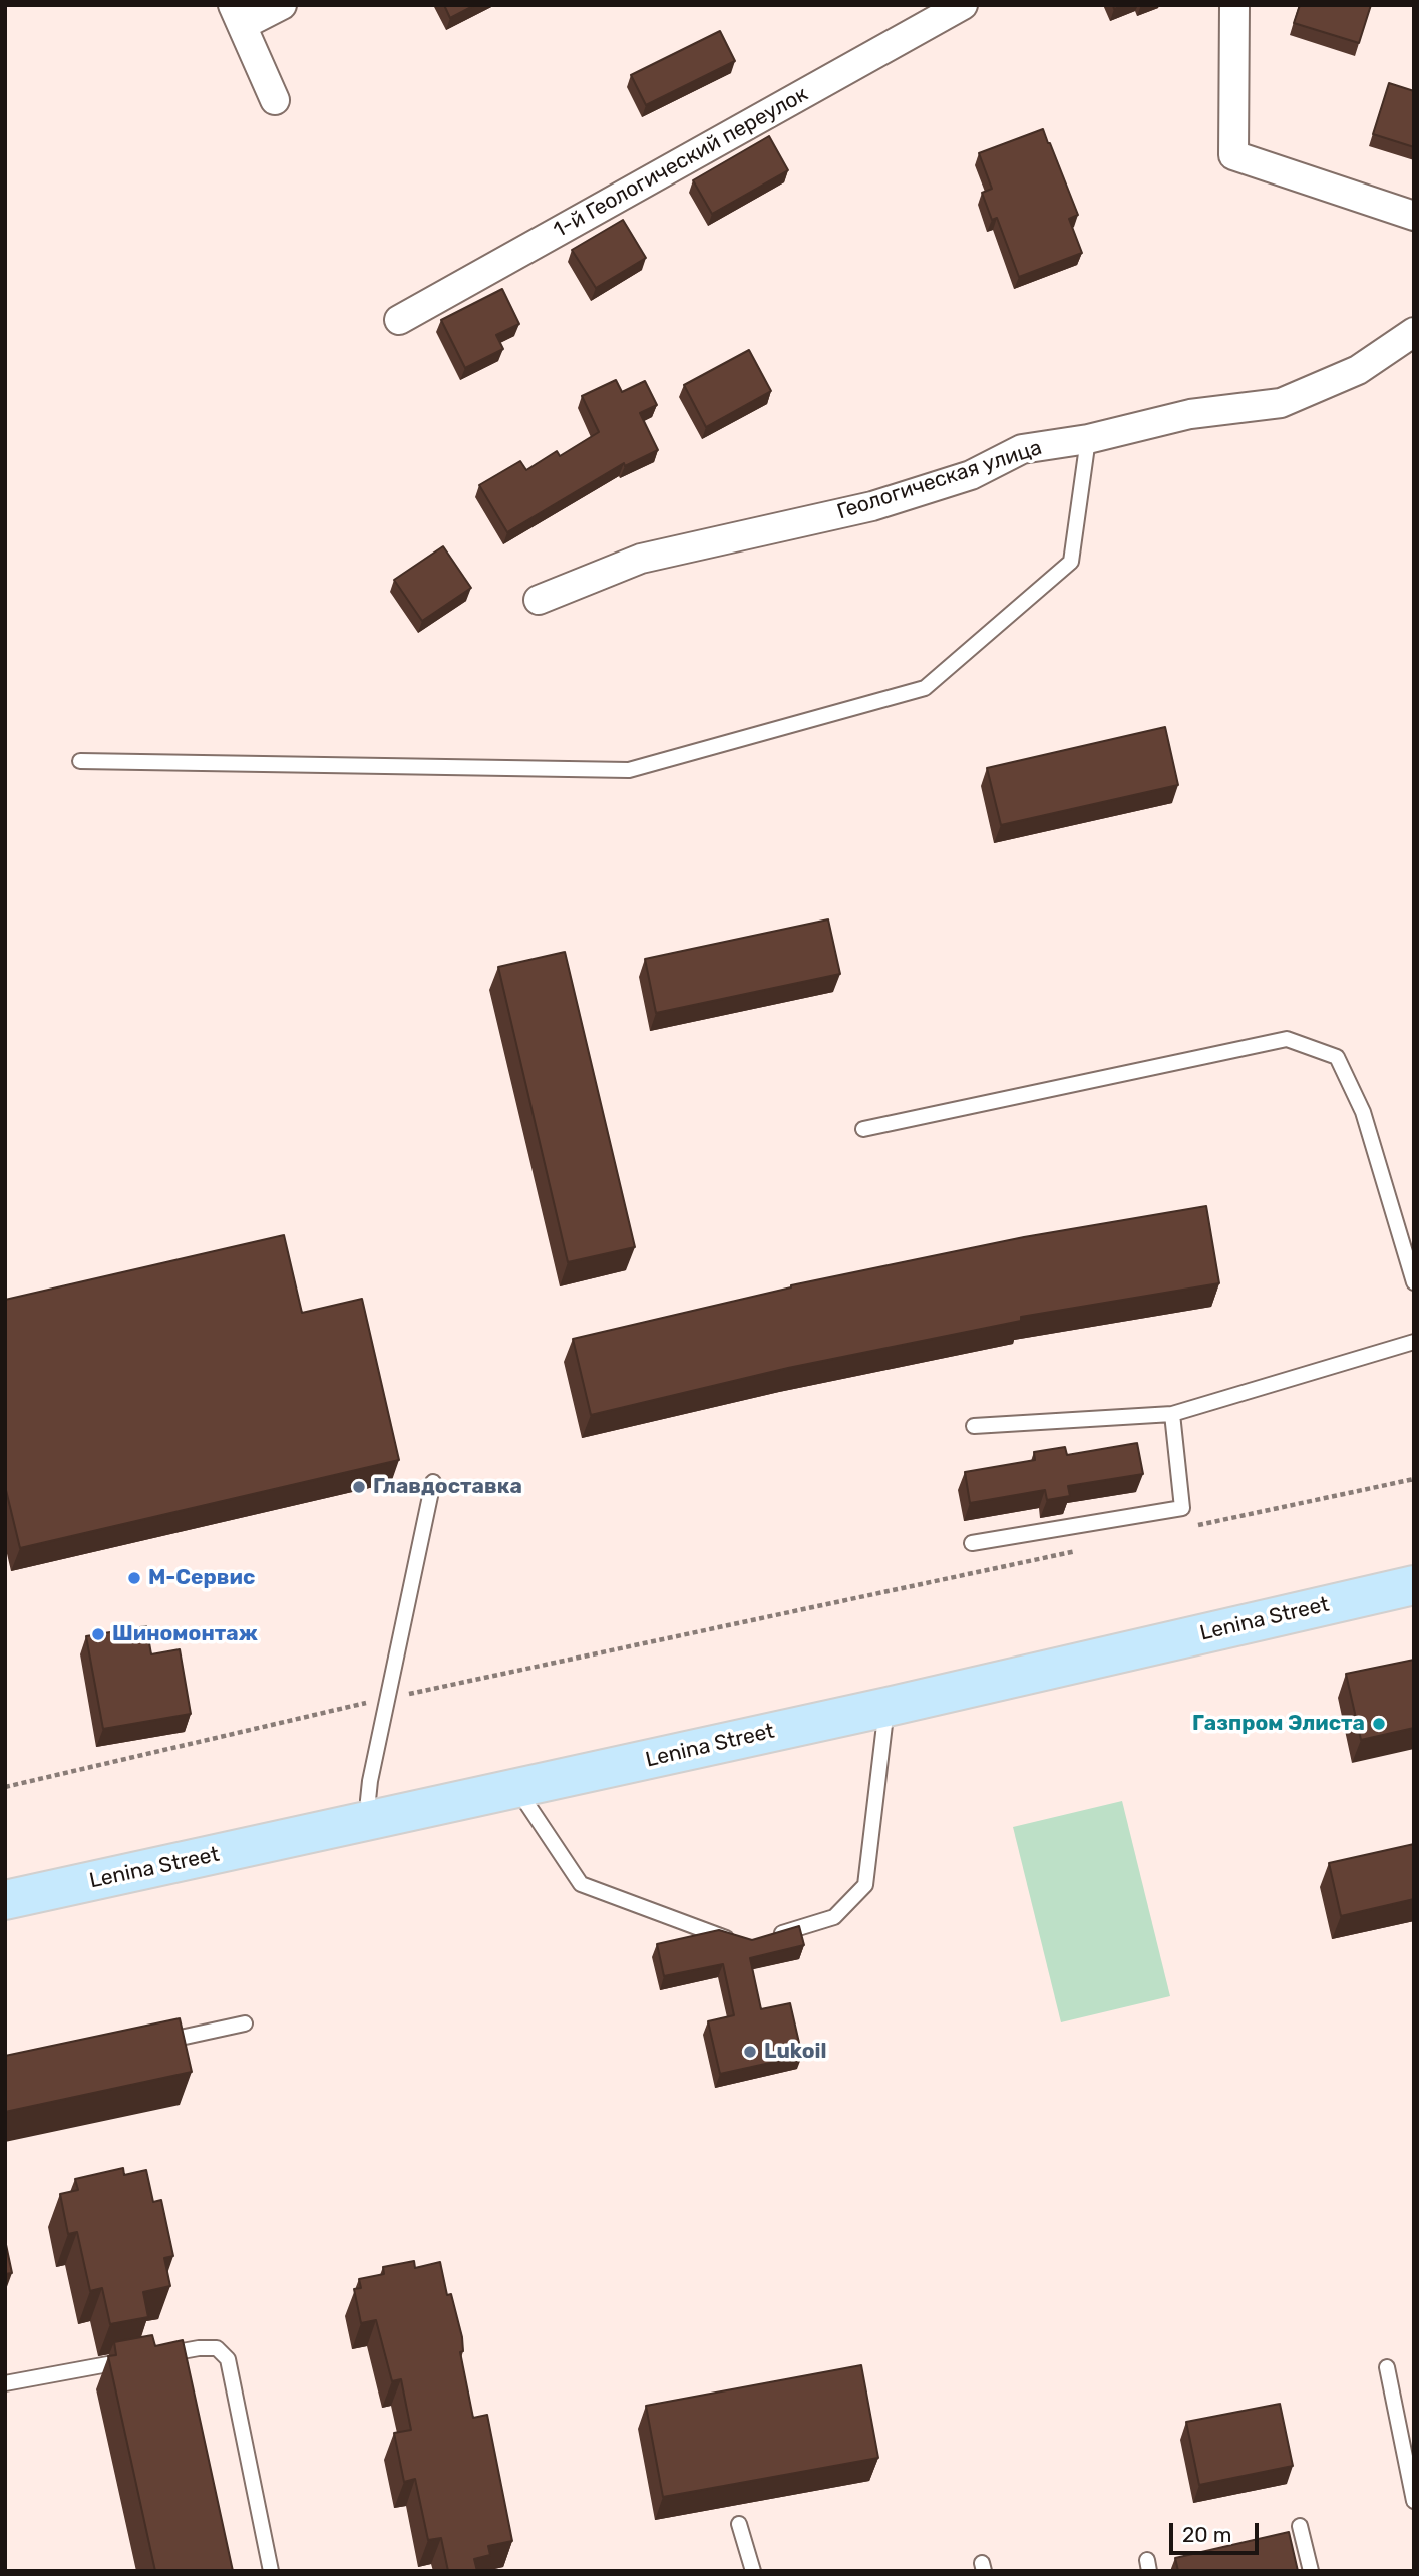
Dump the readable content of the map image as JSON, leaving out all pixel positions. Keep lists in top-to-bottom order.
{
  "streets": {
    "main road": ["Lenina Street"],
    "street": ["1-й Геологический переулок", "Геологическая улица"]
  },
  "places": [
    "Главдоставка",
    "М-Сервис",
    "Шиномонтаж",
    "Газпром Элиста",
    "Lukoil"
  ],
  "scale_bar": "20 m"
}
